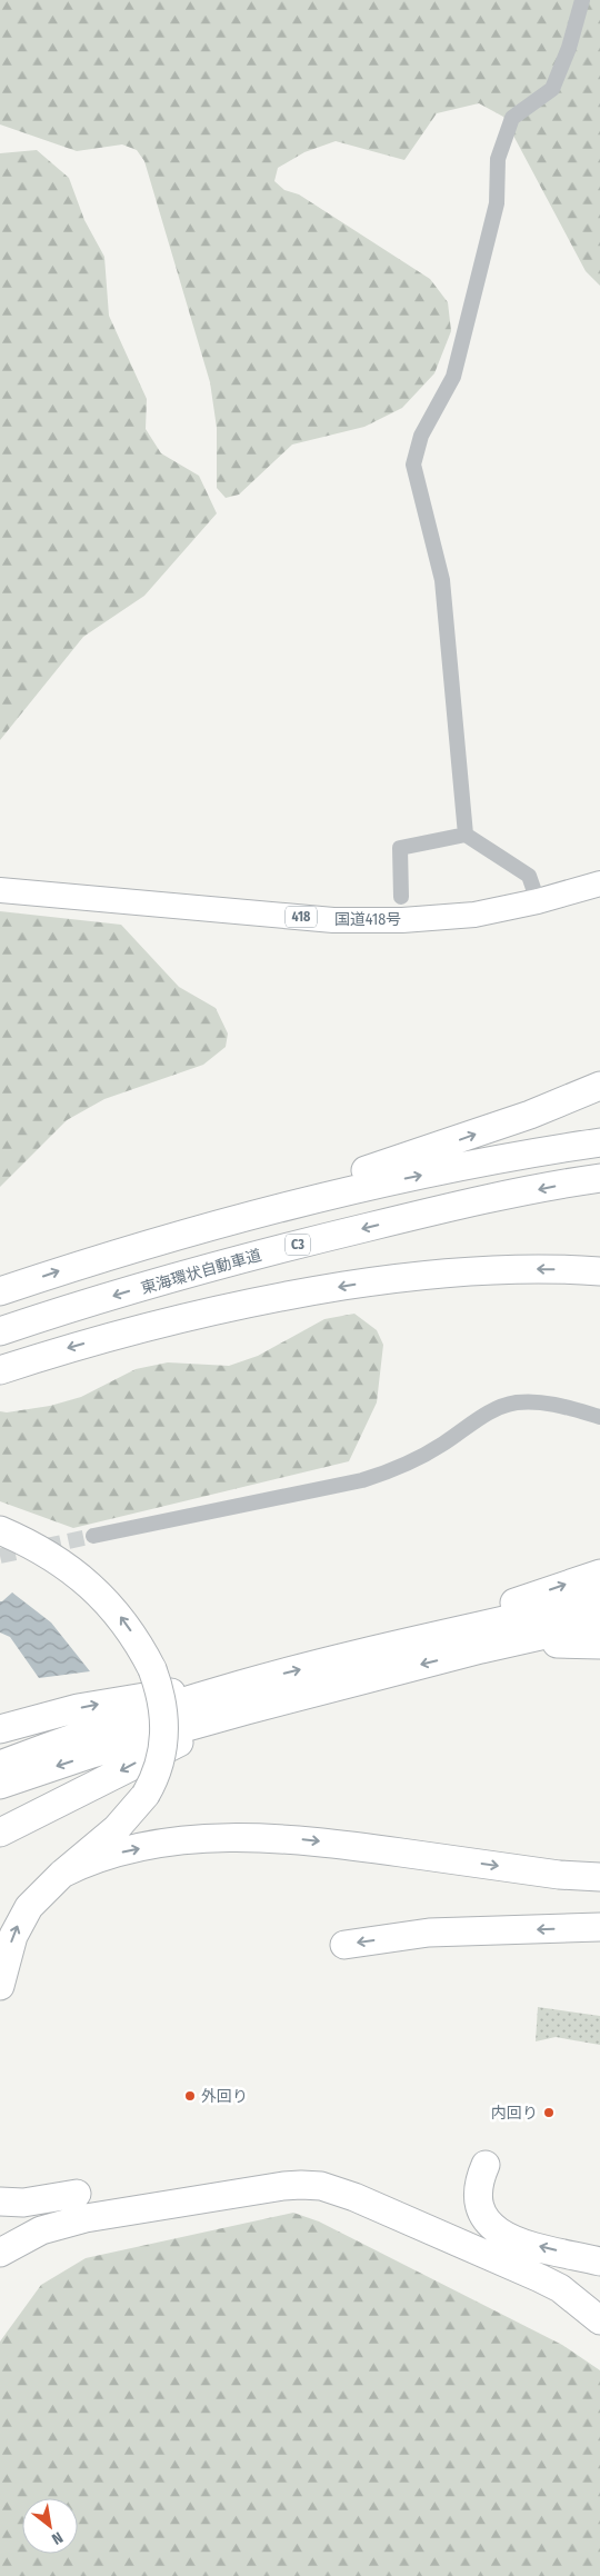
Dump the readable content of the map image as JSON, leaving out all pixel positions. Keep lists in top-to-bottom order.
{
  "streets": {
    "highway": [
      "418",
      "国道418号",
      "C3",
      "東海環状自動車道"
    ]
  },
  "places": ["外回り", "内回り"],
  "north": "bottom right"
}
